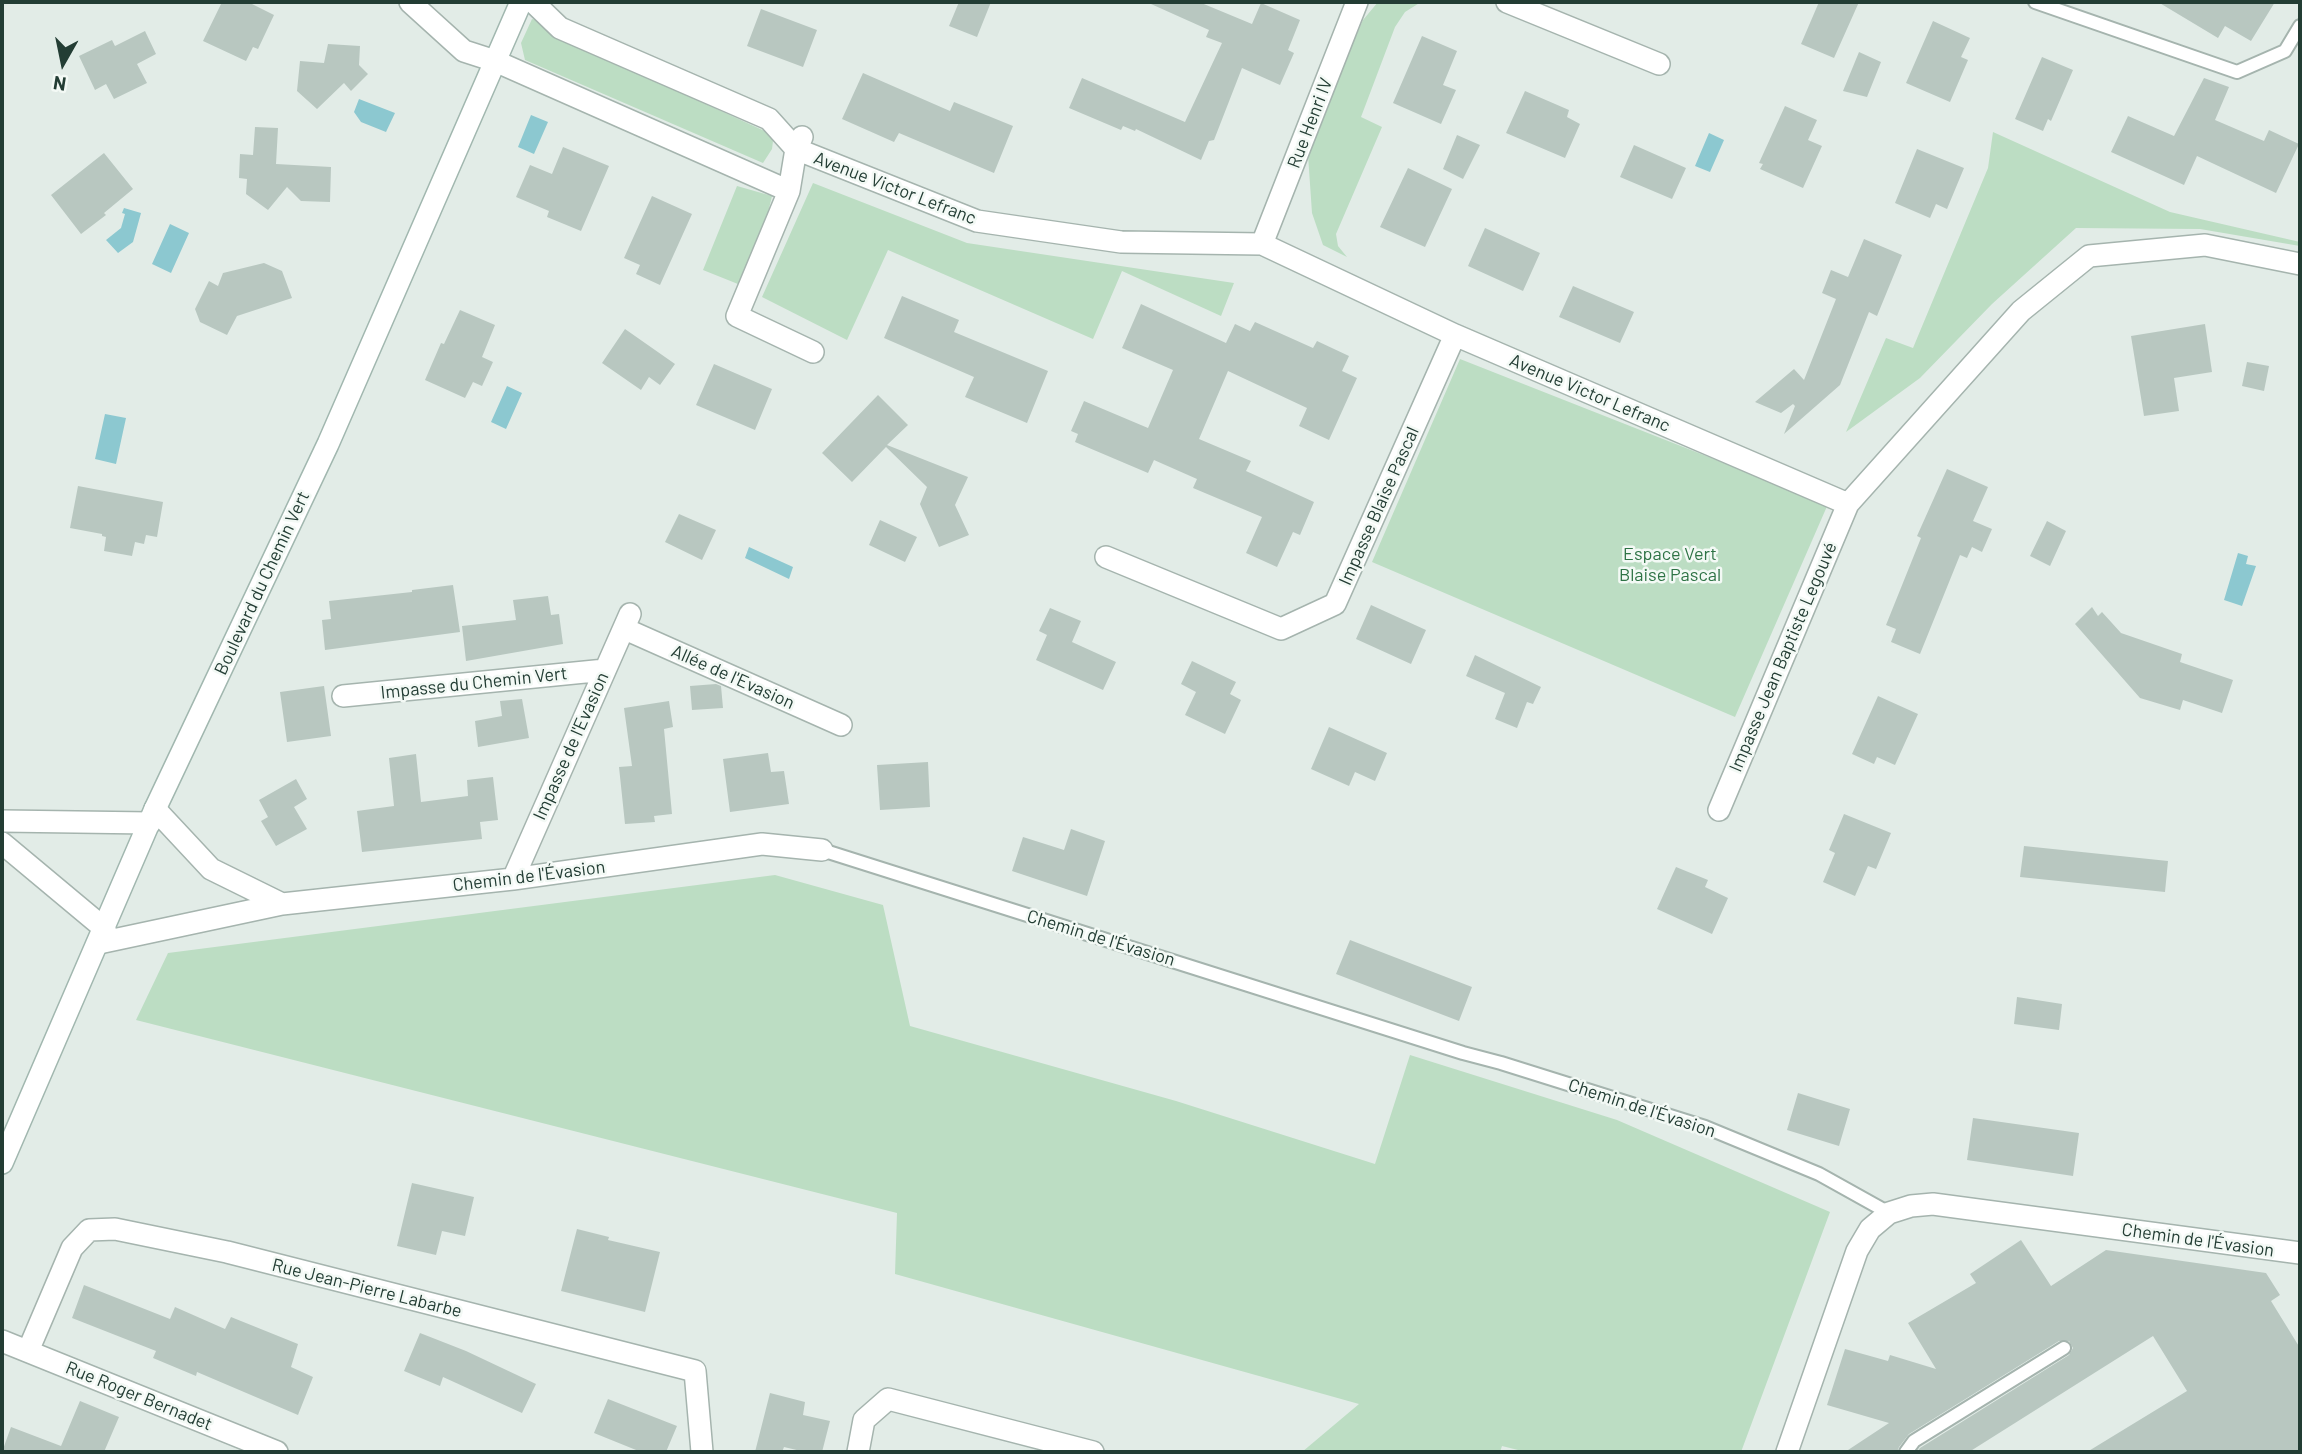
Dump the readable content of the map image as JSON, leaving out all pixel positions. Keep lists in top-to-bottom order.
{
  "streets": {
    "street": [
      "Rue Henri IV",
      "Avenue Victor Lefranc",
      "Impasse Blaise Pascal",
      "Boulevard du Chemin Vert",
      "Impasse Jean Baptiste Legouvé",
      "Allée de l'Evasion",
      "Impasse du Chemin Vert",
      "Impasse de l'Evasion",
      "Chemin de l'Évasion",
      "Rue Jean-Pierre Labarbe",
      "Rue Roger Bernadet"
    ]
  },
  "crossings": [
    ["Rue Henri IV", "Avenue Victor Lefranc"],
    ["Avenue Victor Lefranc", "Impasse Blaise Pascal"],
    ["Avenue Victor Lefranc", "Impasse Jean Baptiste Legouvé"],
    ["Boulevard du Chemin Vert", "Chemin de l'Évasion"],
    ["Allée de l'Evasion", "Impasse de l'Evasion"],
    ["Impasse du Chemin Vert", "Impasse de l'Evasion"],
    ["Impasse de l'Evasion", "Chemin de l'Évasion"],
    ["Rue Jean-Pierre Labarbe", "Rue Roger Bernadet"]
  ],
  "parks": ["Espace Vert Blaise Pascal"],
  "north": "bottom"
}
